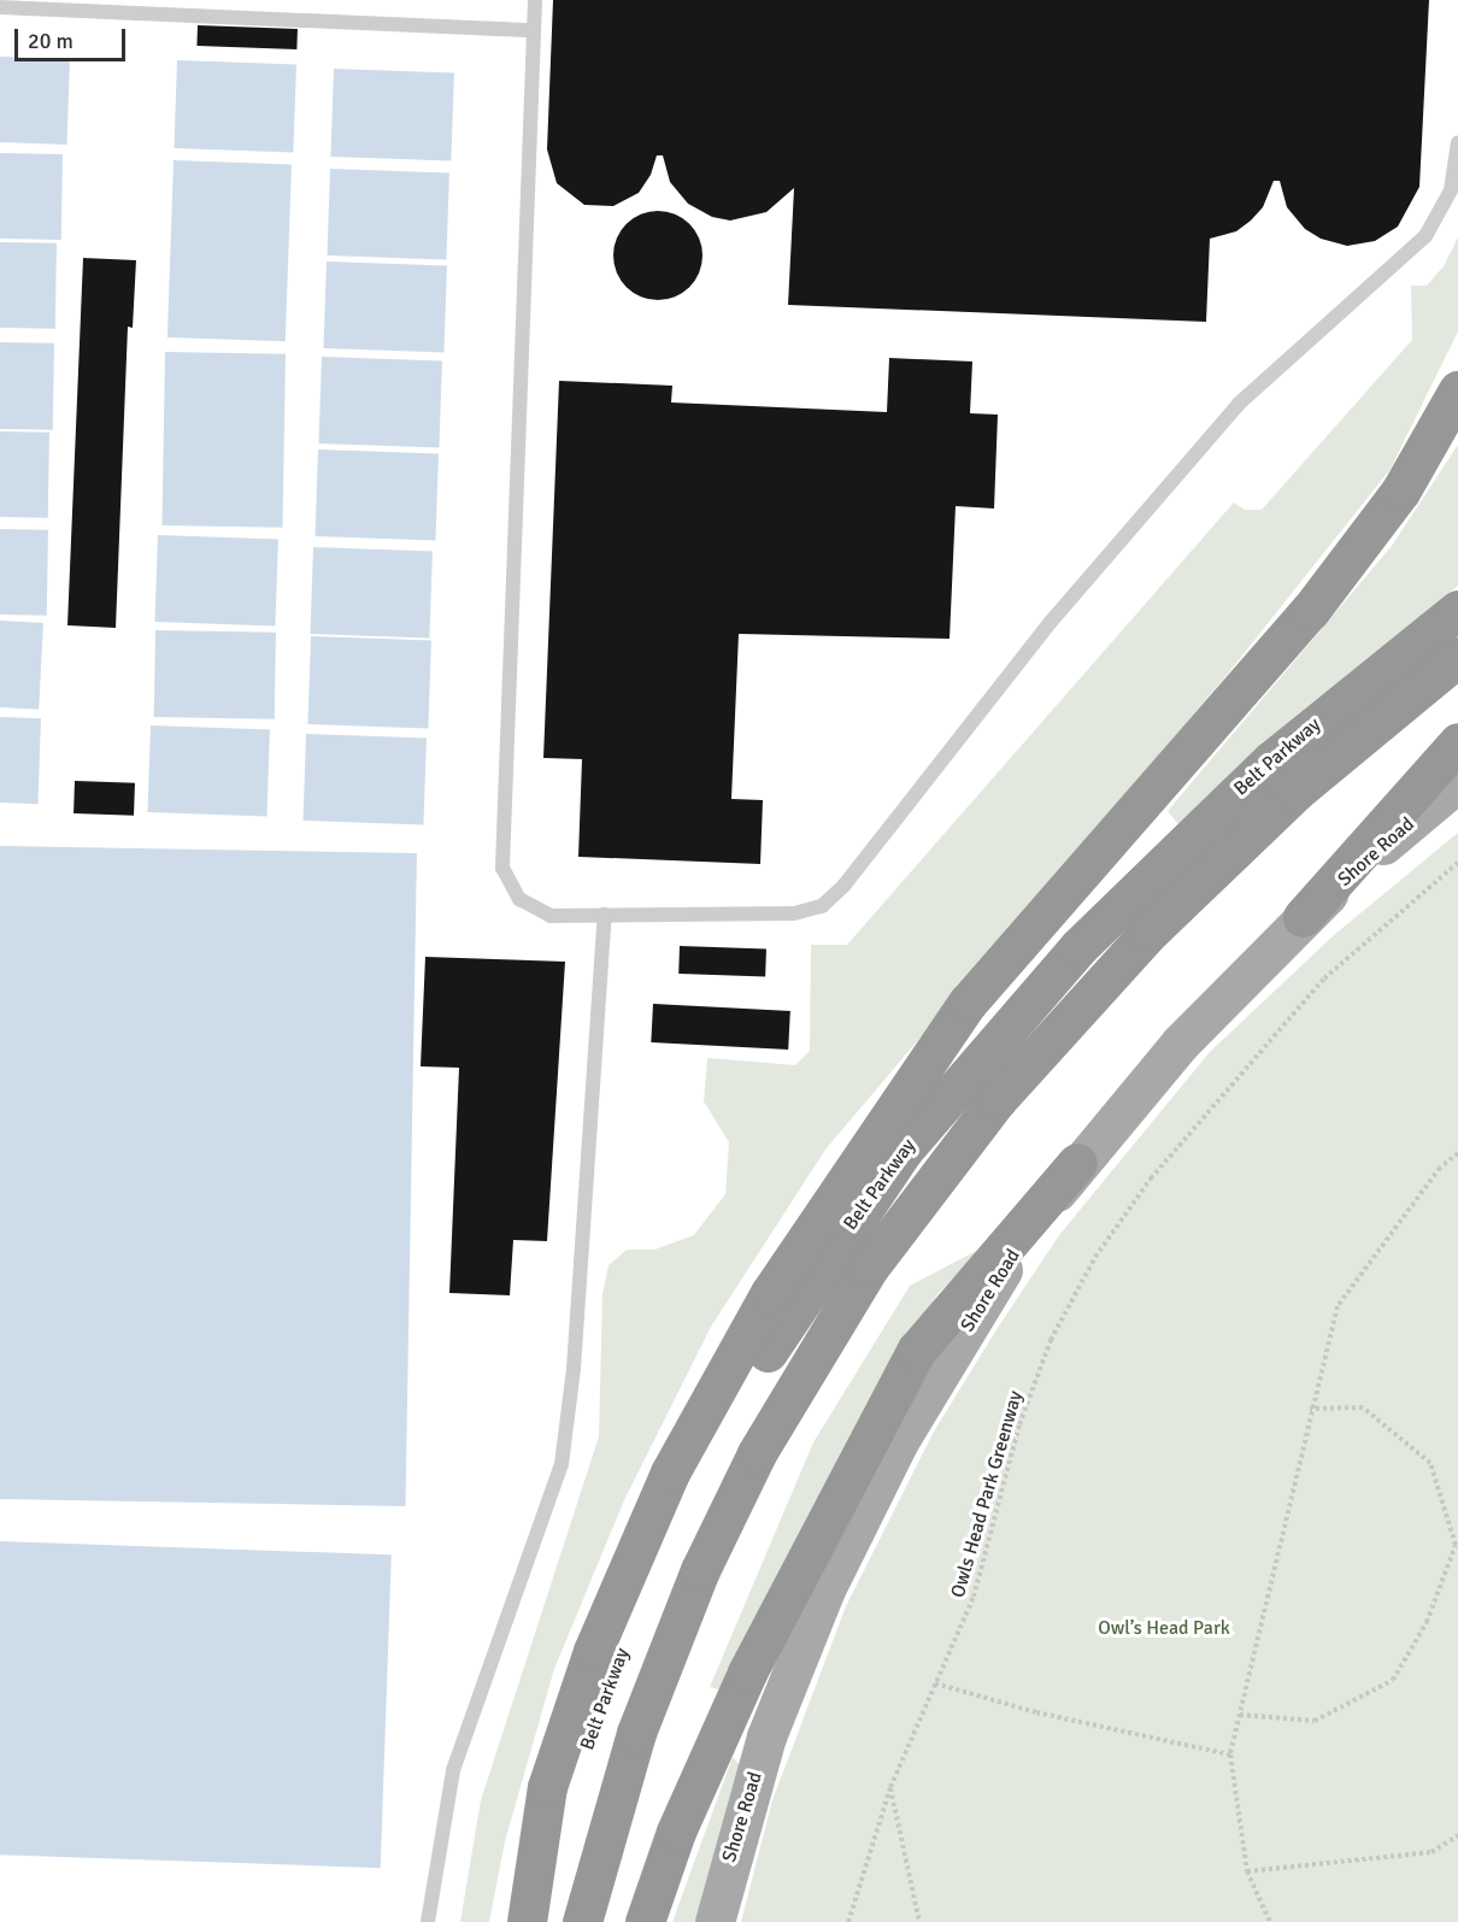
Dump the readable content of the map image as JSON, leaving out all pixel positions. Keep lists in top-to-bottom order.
{
  "streets": {
    "highway": ["Belt Parkway"],
    "main road": ["Shore Road"],
    "path": ["Owls Head Park Greenway"]
  },
  "parks": ["Owl’s Head Park"],
  "scale_bar": "20 m"
}
